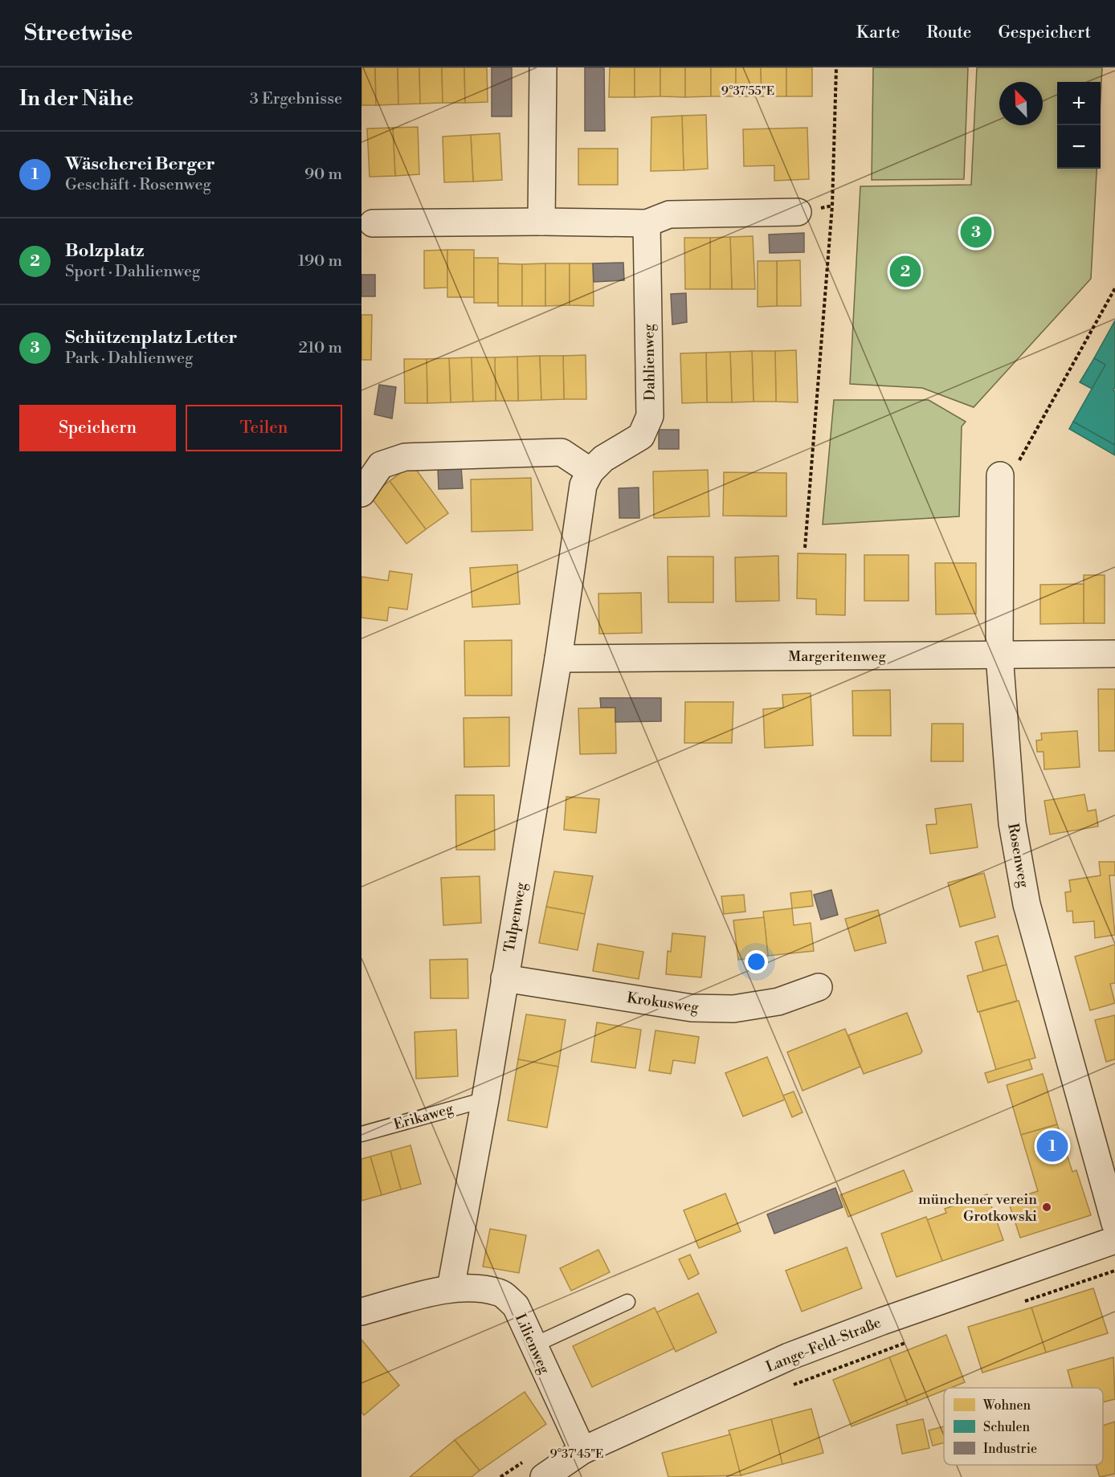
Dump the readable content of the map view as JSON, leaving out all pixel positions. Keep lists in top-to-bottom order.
{
  "streets": {
    "street": [
      "Dahlienweg",
      "Margeritenweg",
      "Rosenweg",
      "Tulpenweg",
      "Krokusweg",
      "Lilienweg",
      "Lange-Feld-Straße"
    ],
    "lane": ["Erikaweg"]
  },
  "crossings": [
    ["Dahlienweg", "Tulpenweg"],
    ["Margeritenweg", "Rosenweg"],
    ["Margeritenweg", "Tulpenweg"],
    ["Tulpenweg", "Krokusweg"],
    ["Tulpenweg", "Erikaweg"],
    ["Tulpenweg", "Lilienweg"],
    ["Lilienweg", "Lange-Feld-Straße"]
  ],
  "places": ["münchener verein Grotkowski"],
  "legend": ["Wohnen", "Schulen", "Industrie"],
  "north": "top left",
  "page": {
    "header": "Streetwise",
    "nav": ["Karte", "Route", "Gespeichert"],
    "heading": ["In der Nähe", "3 Ergebnisse"],
    "map_buttons": ["+", "−"],
    "list": [
      {
        "mark": "1",
        "name": "Wäscherei Berger",
        "note": "Geschäft · Rosenweg",
        "value": "90 m"
      },
      {
        "mark": "2",
        "name": "Bolzplatz",
        "note": "Sport · Dahlienweg",
        "value": "190 m"
      },
      {
        "mark": "3",
        "name": "Schützenplatz Letter",
        "note": "Park · Dahlienweg",
        "value": "210 m"
      }
    ],
    "pins": ["3", "2", "1"],
    "buttons": ["Speichern", "Teilen"]
  },
  "coordinates": ["9°37'55\"E", "9°37'45\"E"]
}
